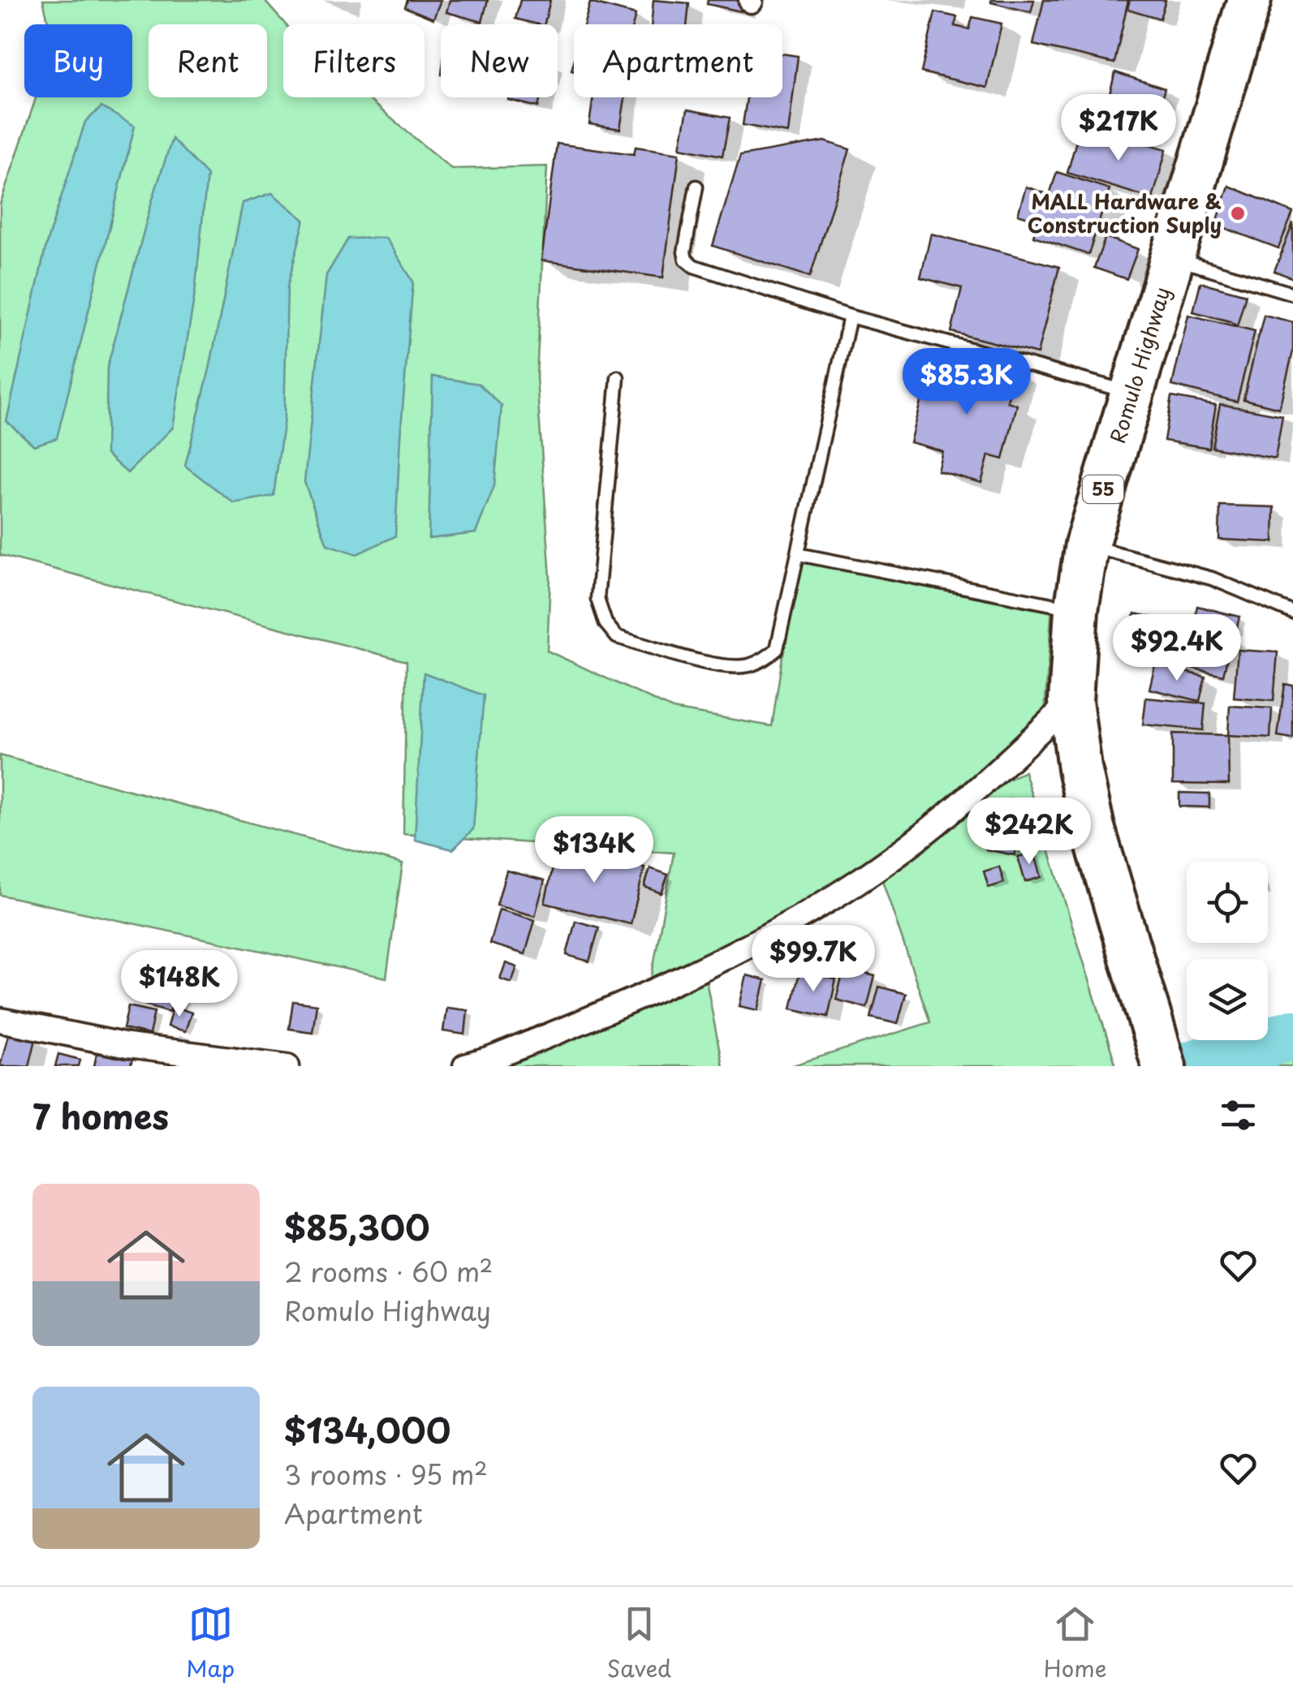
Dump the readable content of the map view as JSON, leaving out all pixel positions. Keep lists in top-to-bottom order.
{
  "streets": {
    "highway": ["Romulo Highway", "55"]
  },
  "places": ["MALL Hardware & Construction Suply"],
  "page": {
    "chip": [
      "Buy",
      "Rent",
      "Filters",
      "New",
      "Apartment"
    ],
    "price": [
      "$217K",
      "$85.3K",
      "$92.4K",
      "$242K",
      "$134K",
      "$99.7K",
      "$148K"
    ],
    "heading": "7 homes",
    "list": [
      {
        "name": "$85,300",
        "note": "2 rooms · 60 m² · Romulo Highway"
      },
      {
        "name": "$134,000",
        "note": "3 rooms · 95 m² · Apartment"
      }
    ],
    "tabs": ["Map", "Saved", "Home"]
  }
}
